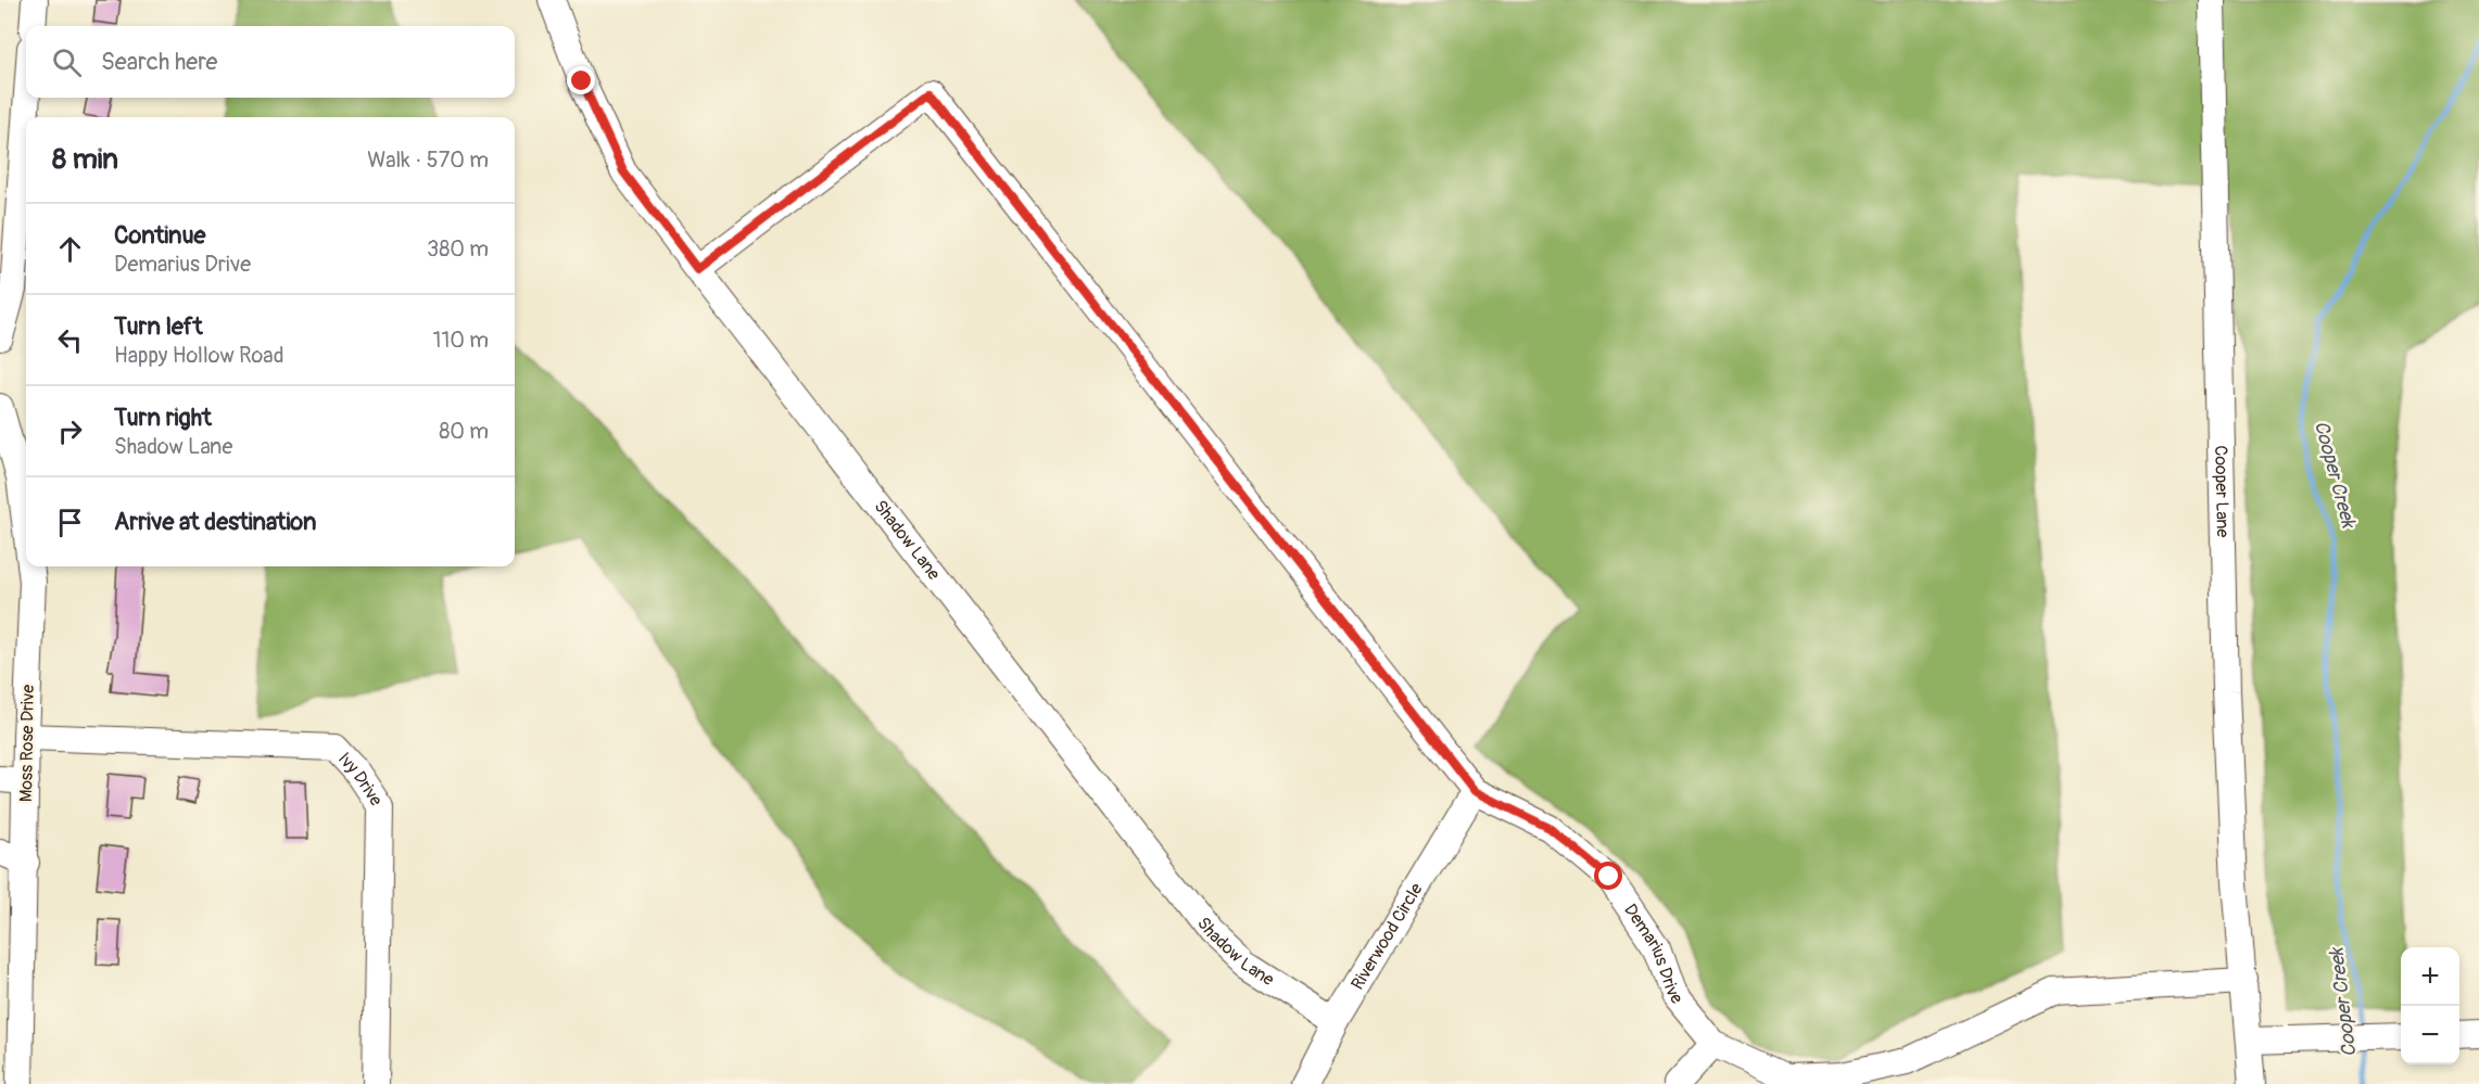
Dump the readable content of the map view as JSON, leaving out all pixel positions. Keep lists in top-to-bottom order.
{
  "streets": {
    "street": [
      "Cooper Lane",
      "Shadow Lane",
      "Moss Rose Drive",
      "Ivy Drive",
      "Riverwood Circle",
      "Demarius Drive"
    ]
  },
  "crossings": [
    ["Cooper Lane", "Demarius Drive"],
    ["Shadow Lane", "Riverwood Circle"],
    ["Shadow Lane", "Demarius Drive"],
    ["Moss Rose Drive", "Ivy Drive"],
    ["Riverwood Circle", "Demarius Drive"]
  ],
  "water": ["Cooper Creek"],
  "page": {
    "search": "Search here",
    "heading": ["8 min", "Walk · 570 m"],
    "list": [
      ["Continue", "Demarius Drive", "380 m"],
      ["Turn left", "Happy Hollow Road", "110 m"],
      ["Turn right", "Shadow Lane", "80 m"],
      "Arrive at destination"
    ],
    "map_buttons": ["+", "−"]
  }
}
